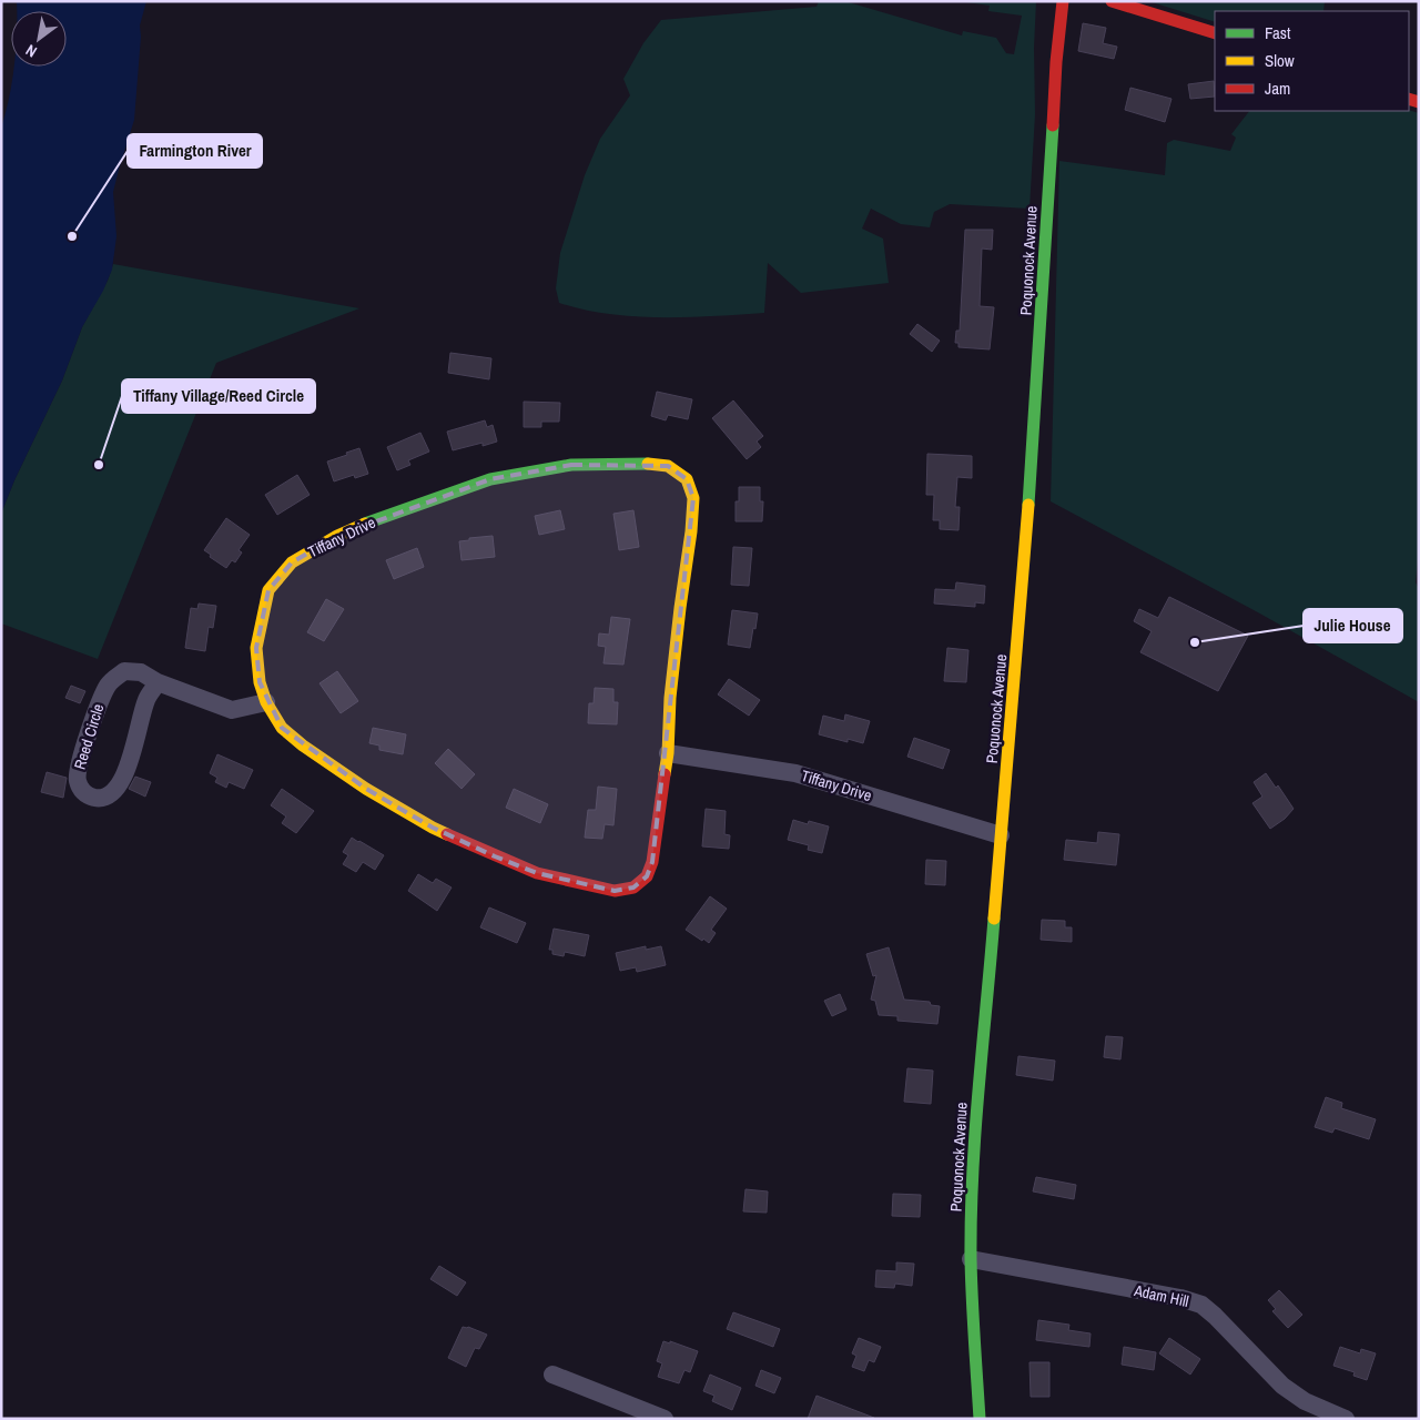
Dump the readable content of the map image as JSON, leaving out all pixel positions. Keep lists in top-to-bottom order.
{
  "streets": {
    "street": [
      "Poquonock Avenue",
      "Tiffany Drive",
      "Reed Circle",
      "Adam Hill"
    ]
  },
  "crossings": [
    ["Poquonock Avenue", "Tiffany Drive"],
    ["Poquonock Avenue", "Adam Hill"],
    ["Tiffany Drive", "Reed Circle"]
  ],
  "places": ["Farmington River", "Tiffany Village/Reed Circle", "Julie House"],
  "legend": ["Fast", "Slow", "Jam"],
  "north": "bottom left"
}
